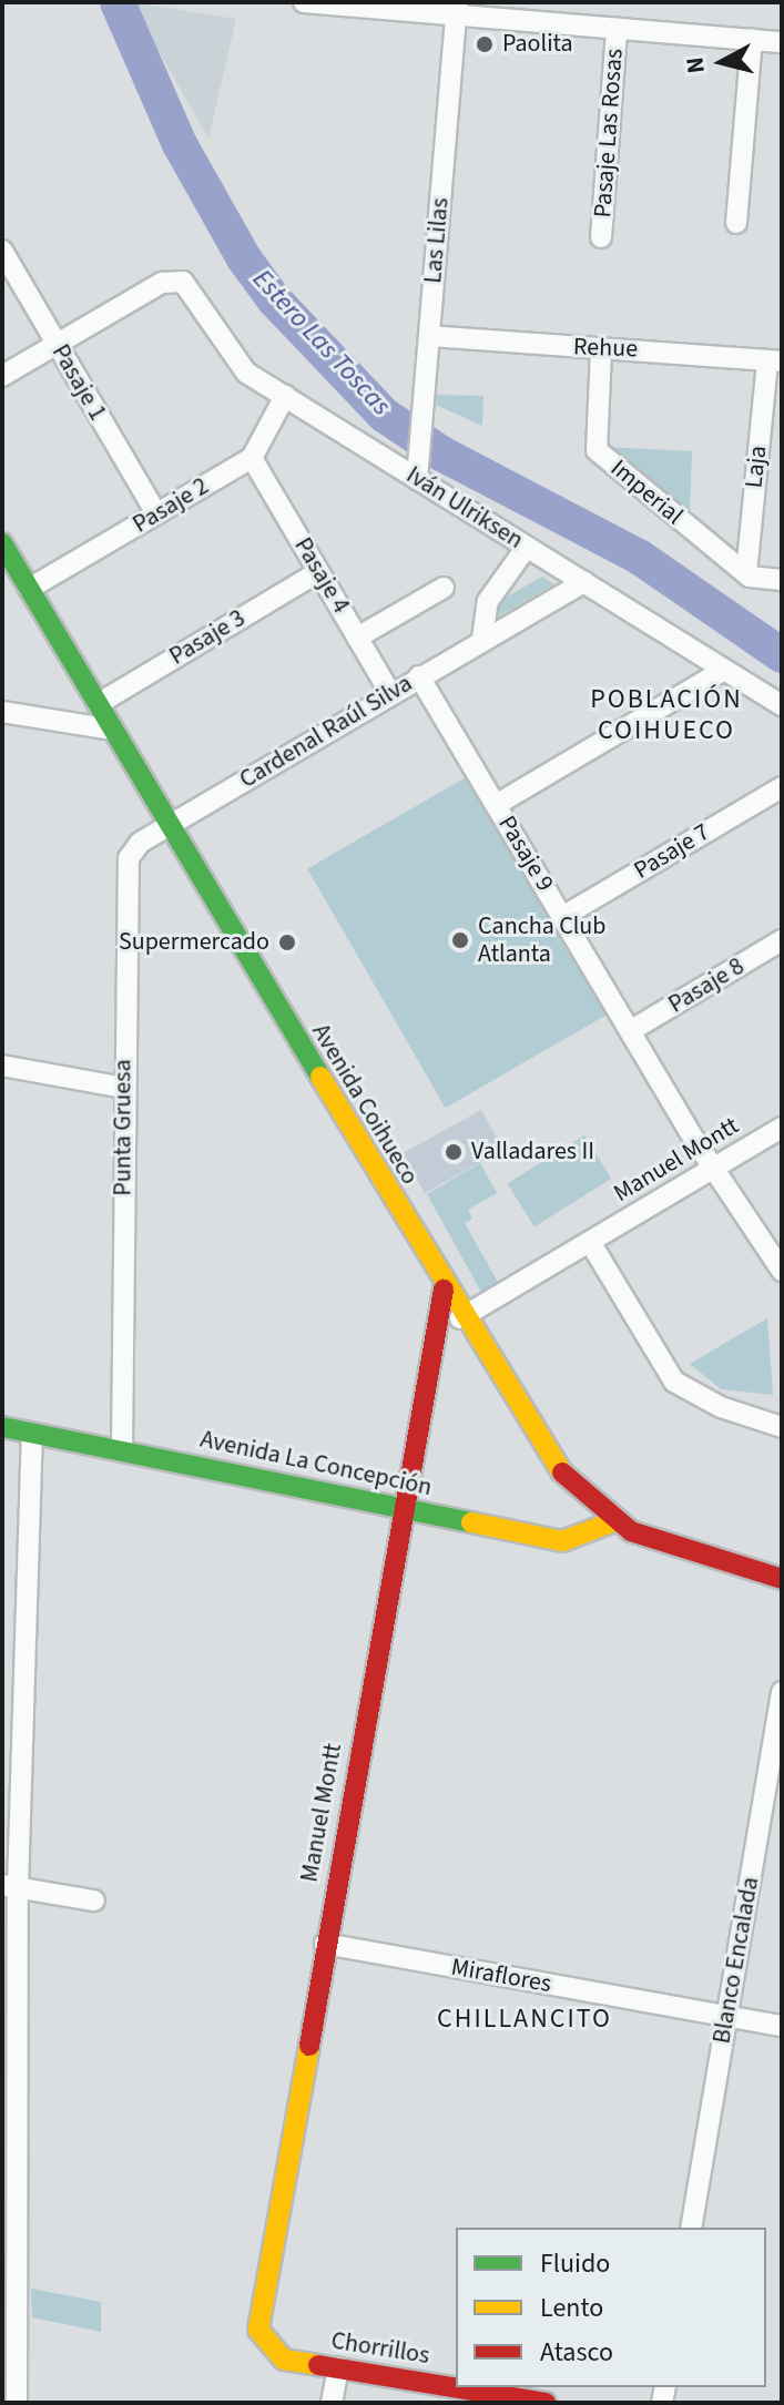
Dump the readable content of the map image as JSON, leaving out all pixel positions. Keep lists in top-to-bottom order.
{
  "streets": {
    "street": [
      "Pasaje Las Rosas",
      "Las Lilas",
      "Rehue",
      "Pasaje 1",
      "Laja",
      "Imperial",
      "Pasaje 2",
      "Iván Ulriksen",
      "Pasaje 4",
      "Pasaje 3",
      "Cardenal Raúl Silva",
      "Pasaje 7",
      "Pasaje 9",
      "Pasaje 8",
      "Avenida Coihueco",
      "Punta Gruesa",
      "Manuel Montt",
      "Avenida La Concepción",
      "Blanco Encalada",
      "Miraflores",
      "Chorrillos"
    ]
  },
  "crossings": [
    ["Las Lilas", "Rehue"],
    ["Las Lilas", "Iván Ulriksen"],
    ["Rehue", "Laja"],
    ["Rehue", "Imperial"],
    ["Pasaje 1", "Pasaje 2"],
    ["Pasaje 1", "Iván Ulriksen"],
    ["Laja", "Imperial"],
    ["Pasaje 2", "Pasaje 4"],
    ["Pasaje 2", "Avenida Coihueco"],
    ["Iván Ulriksen", "Cardenal Raúl Silva"],
    ["Pasaje 4", "Pasaje 3"],
    ["Pasaje 4", "Cardenal Raúl Silva"],
    ["Pasaje 3", "Avenida Coihueco"],
    ["Cardenal Raúl Silva", "Pasaje 9"],
    ["Cardenal Raúl Silva", "Avenida Coihueco"],
    ["Cardenal Raúl Silva", "Punta Gruesa"],
    ["Pasaje 7", "Pasaje 9"],
    ["Pasaje 9", "Pasaje 8"],
    ["Pasaje 9", "Manuel Montt"],
    ["Avenida Coihueco", "Punta Gruesa"],
    ["Avenida Coihueco", "Manuel Montt"],
    ["Avenida Coihueco", "Avenida La Concepción"],
    ["Punta Gruesa", "Avenida La Concepción"],
    ["Manuel Montt", "Avenida La Concepción"],
    ["Manuel Montt", "Miraflores"],
    ["Manuel Montt", "Chorrillos"],
    ["Blanco Encalada", "Miraflores"]
  ],
  "districts": ["POBLACIÓN COIHUECO", "CHILLANCITO"],
  "water": ["Estero Las Toscas"],
  "places": [
    "Paolita",
    "Cancha Club Atlanta",
    "Supermercado",
    "Valladares II"
  ],
  "legend": ["Fluido", "Lento", "Atasco"],
  "north": "left"
}
